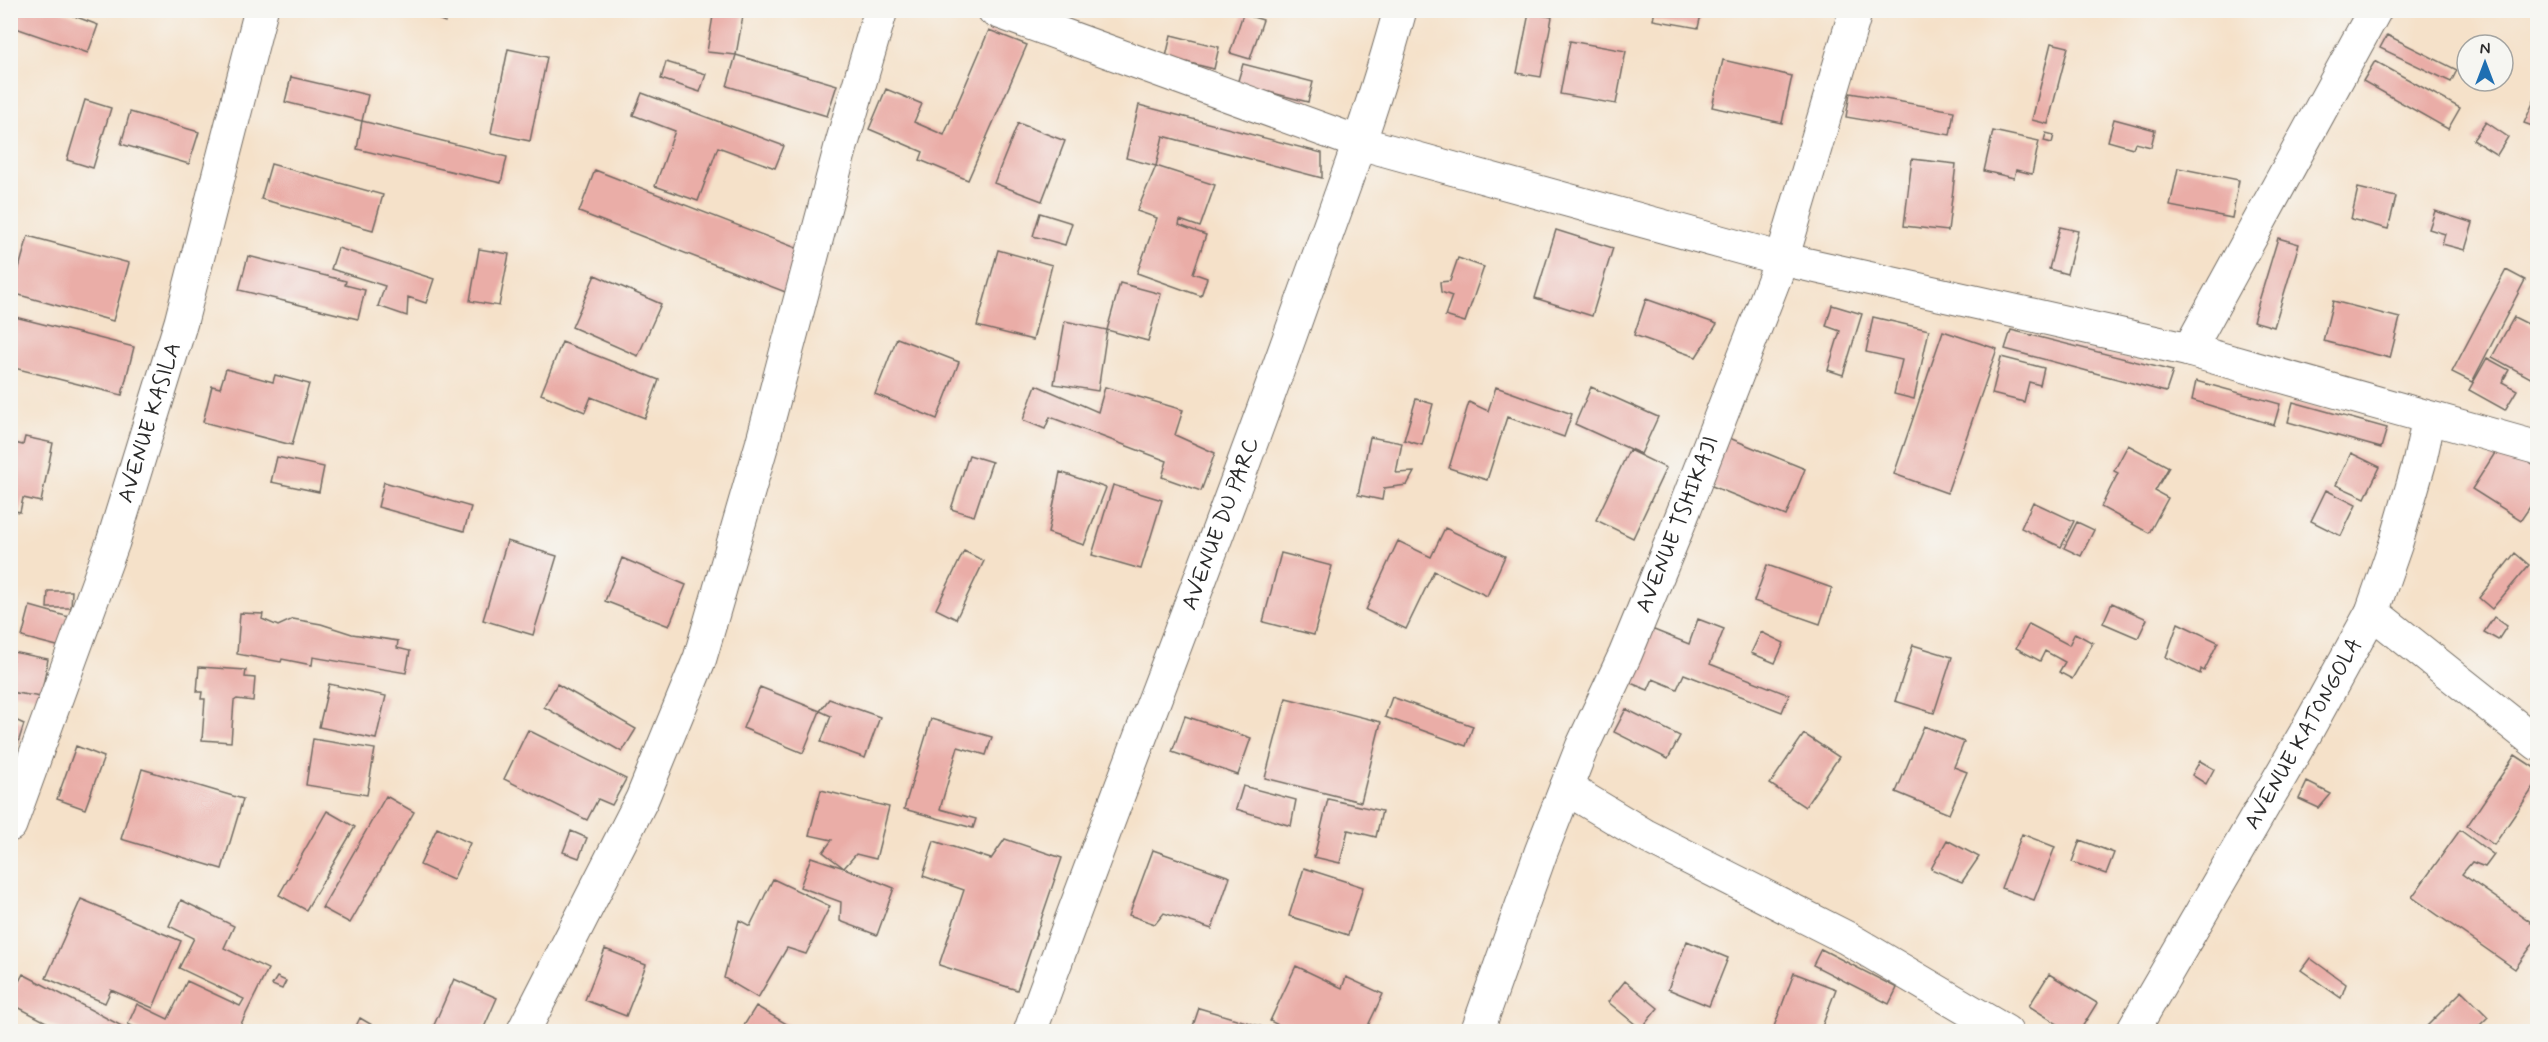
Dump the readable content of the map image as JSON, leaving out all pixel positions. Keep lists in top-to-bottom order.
{
  "streets": {
    "street": [
      "AVENUE KASILA",
      "AVENUE DU PARC",
      "AVENUE TSHIKAJI",
      "AVENUE KATONGOLA"
    ]
  },
  "north": "top"
}
